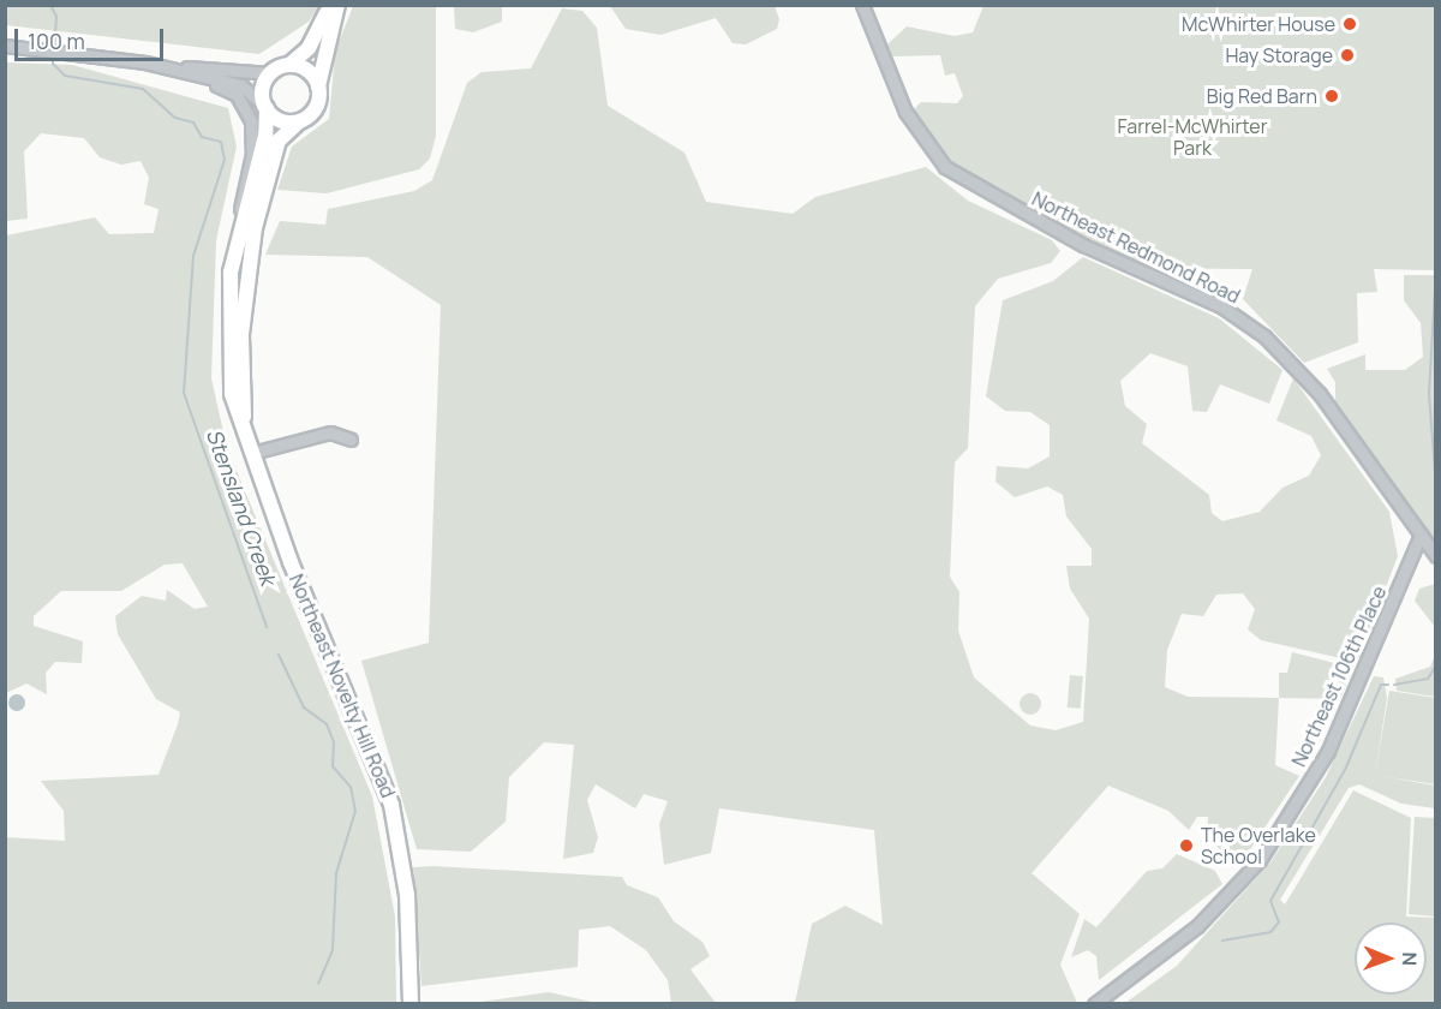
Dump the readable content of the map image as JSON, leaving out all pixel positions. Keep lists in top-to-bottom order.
{
  "streets": {
    "main road": ["Northeast Novelty Hill Road"],
    "street": ["Northeast Redmond Road", "Northeast 106th Place"]
  },
  "crossings": [
    ["Northeast Redmond Road", "Northeast 106th Place"]
  ],
  "water": ["Stensland Creek"],
  "parks": ["Farrel-McWhirter Park"],
  "places": [
    "McWhirter House",
    "Hay Storage",
    "Big Red Barn",
    "The Overlake School"
  ],
  "scale_bar": "100 m",
  "north": "right"
}
